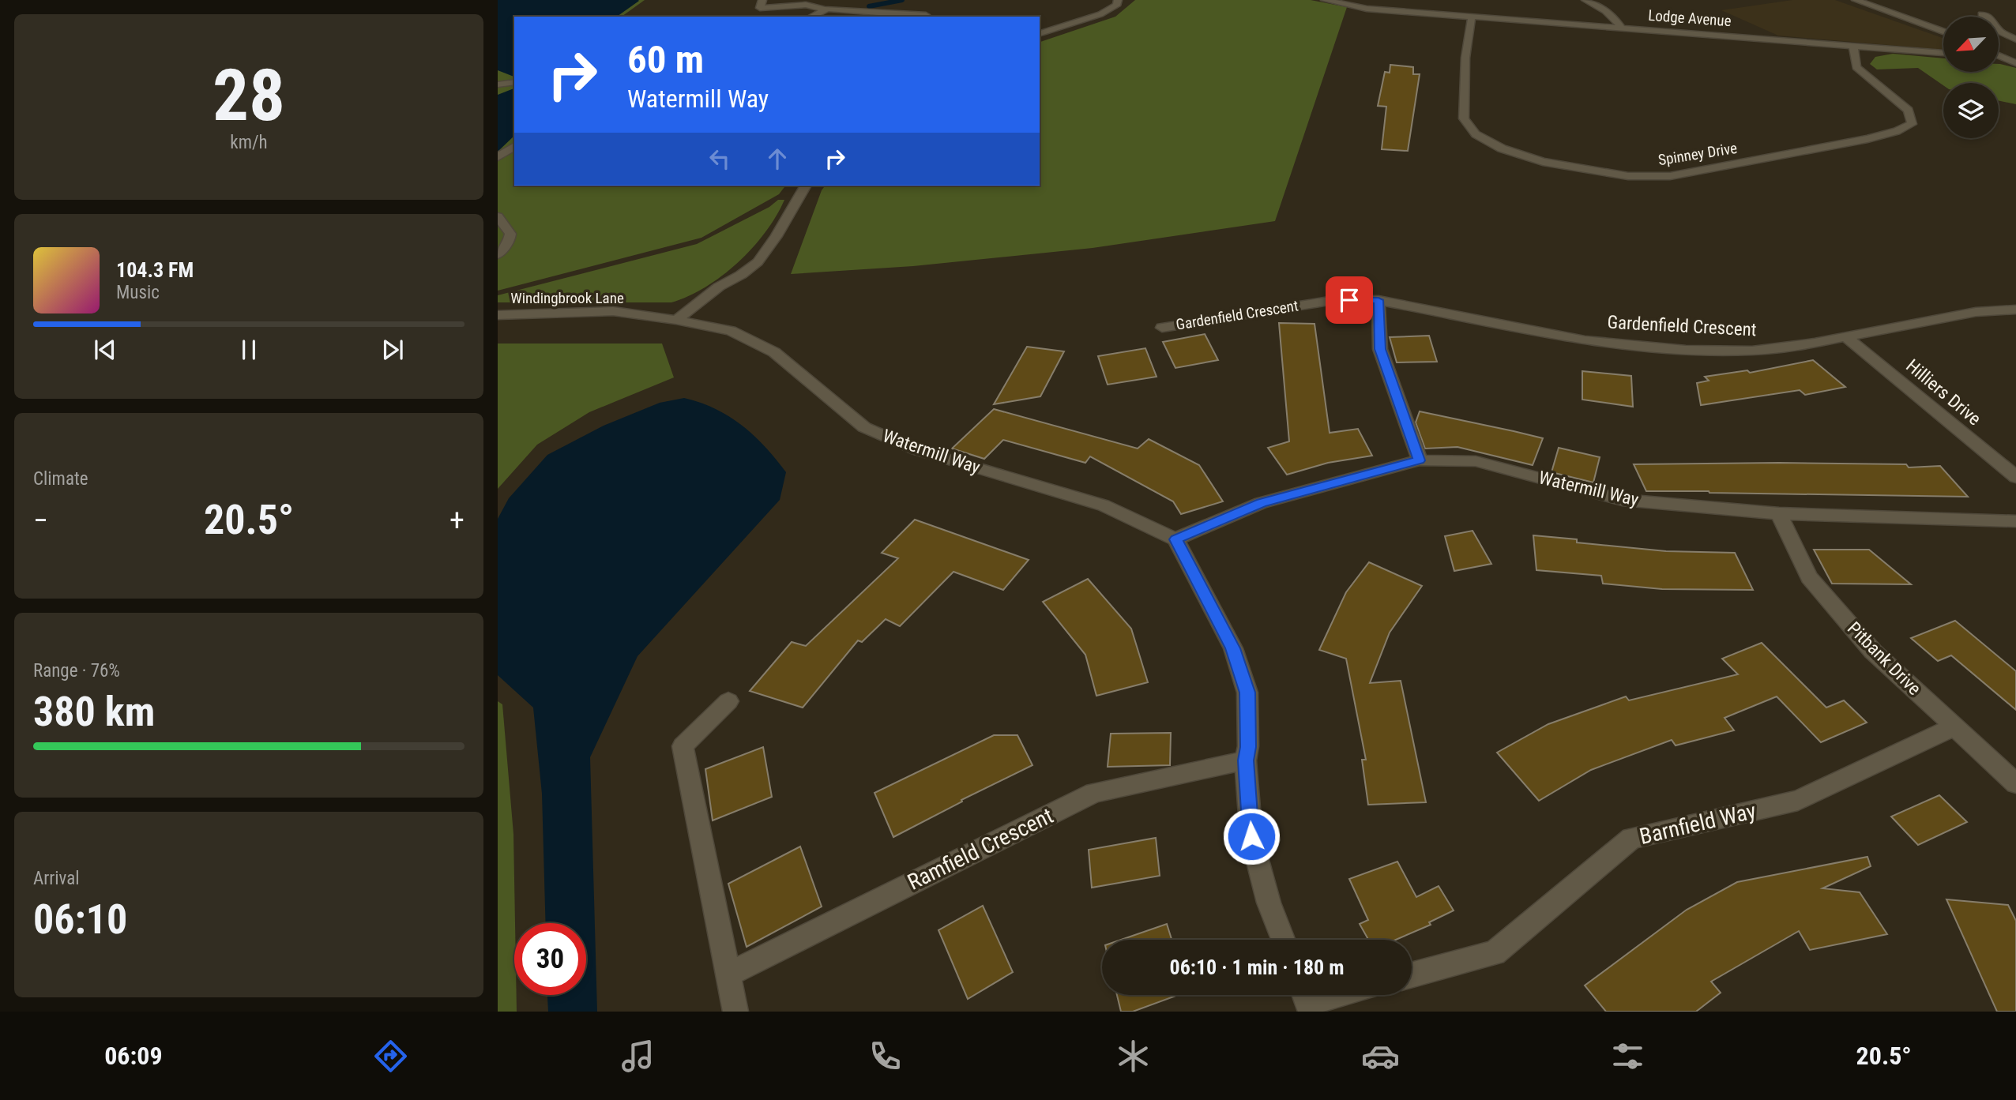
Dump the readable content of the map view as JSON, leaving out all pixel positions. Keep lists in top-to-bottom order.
{
  "streets": {
    "street": [
      "Lodge Avenue",
      "Spinney Drive",
      "Windingbrook Lane",
      "Gardenfield Crescent",
      "Hilliers Drive",
      "Watermill Way",
      "Pitbank Drive",
      "Barnfield Way",
      "Ramfield Crescent"
    ]
  },
  "crossings": [
    ["Lodge Avenue", "Spinney Drive"],
    ["Windingbrook Lane", "Watermill Way"],
    ["Gardenfield Crescent", "Hilliers Drive"],
    ["Watermill Way", "Pitbank Drive"],
    ["Pitbank Drive", "Barnfield Way"]
  ],
  "north": "bottom left",
  "page": {
    "tile": [
      ["28", "km/h"],
      "Climate",
      ["Range · 76%", "380 km"],
      ["Arrival", "06:10"]
    ],
    "turn": ["60 m", "Watermill Way"],
    "song": ["104.3 FM", "Music"],
    "heat": ["−", "20.5°", "+"],
    "limit": "30",
    "trip": "06:10 · 1 min · 180 m",
    "tabs": ["06:09", "20.5°"]
  }
}
